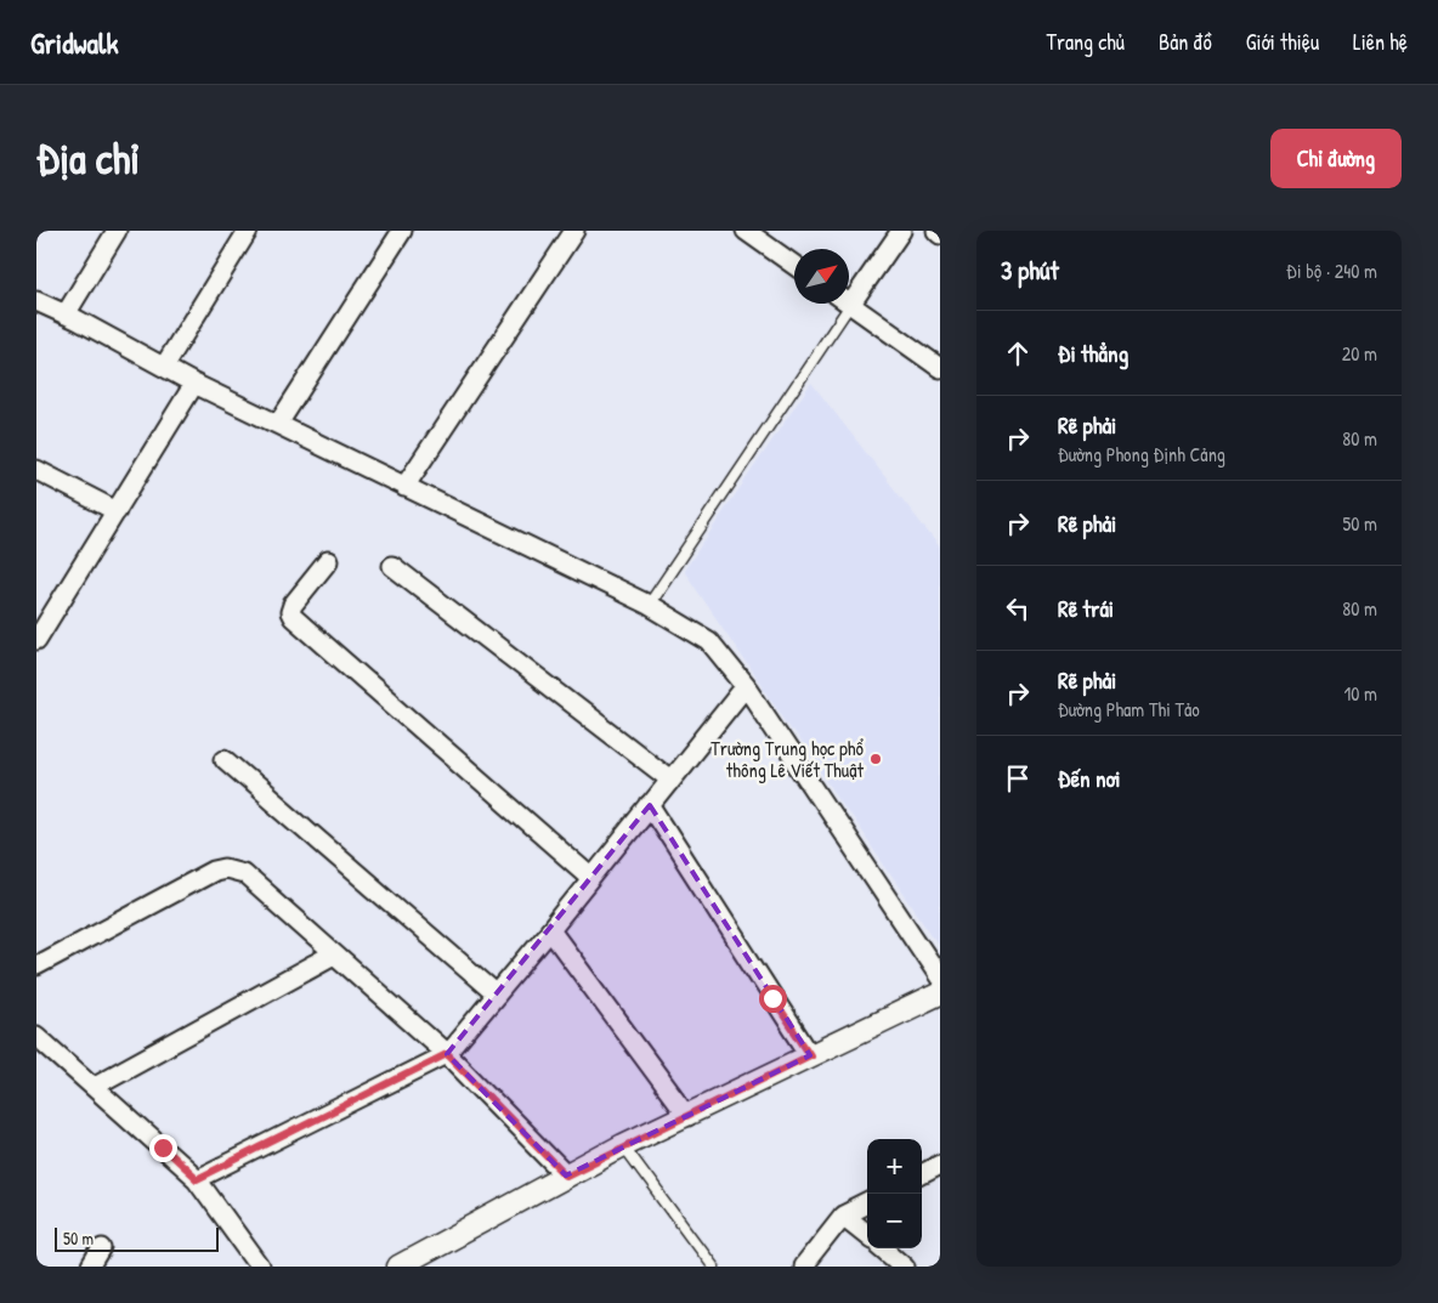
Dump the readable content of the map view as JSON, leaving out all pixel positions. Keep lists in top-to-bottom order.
{
  "places": ["Trường Trung học phổ thông Lê Viết Thuật"],
  "scale_bar": "50 m",
  "north": "top right",
  "page": {
    "header": "Gridwalk",
    "nav": [
      "Trang chủ",
      "Bản đồ",
      "Giới thiệu",
      "Liên hệ"
    ],
    "buttons": "Chỉ đường",
    "title": "Địa chỉ",
    "heading": ["3 phút", "Đi bộ · 240 m"],
    "list": [
      ["Đi thẳng", "20 m"],
      ["Rẽ phải", "Đường Phong Định Cảng", "80 m"],
      ["Rẽ phải", "50 m"],
      ["Rẽ trái", "80 m"],
      ["Rẽ phải", "Đường Pham Thi Tảo", "10 m"],
      "Đến nơi"
    ],
    "map_buttons": ["+", "−"],
    "scale": "50 m"
  }
}
